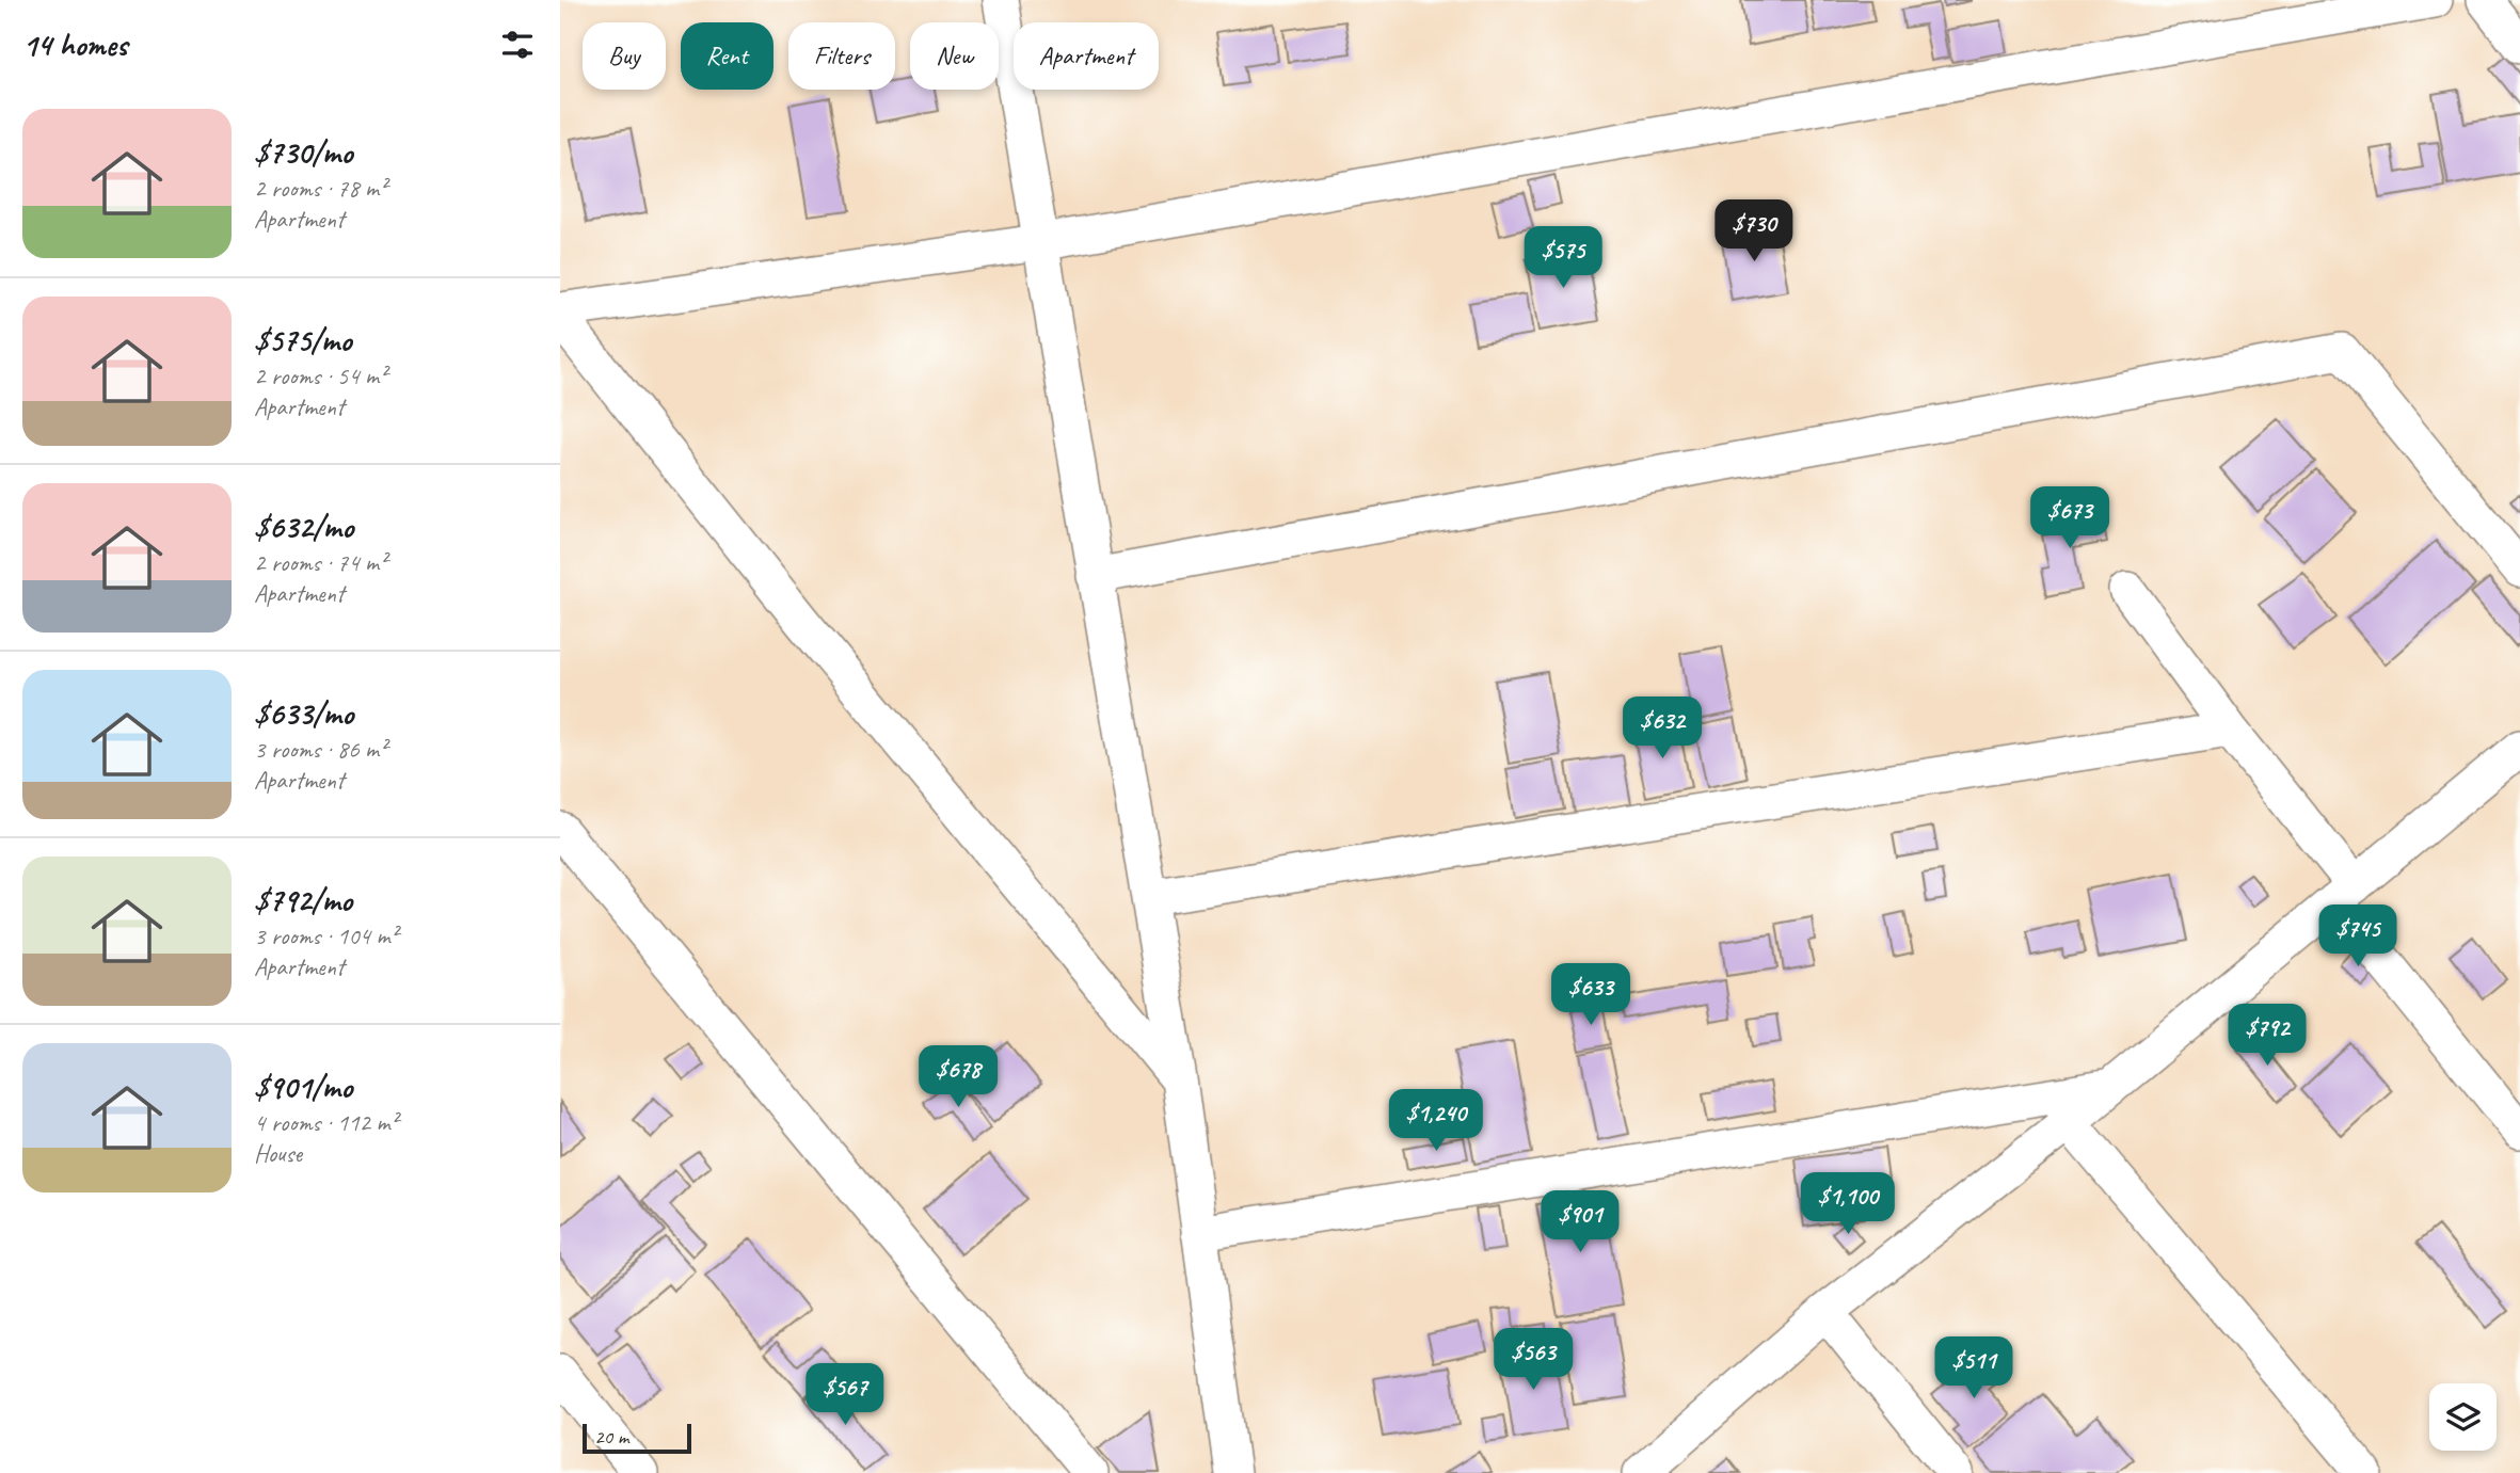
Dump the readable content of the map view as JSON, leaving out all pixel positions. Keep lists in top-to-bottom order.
{
  "scale_bar": "20 m",
  "page": {
    "heading": "14 homes",
    "chip": [
      "Buy",
      "Rent",
      "Filters",
      "New",
      "Apartment"
    ],
    "list": [
      {
        "name": "$730/mo",
        "note": "2 rooms · 78 m² · Apartment"
      },
      {
        "name": "$575/mo",
        "note": "2 rooms · 54 m² · Apartment"
      },
      {
        "name": "$632/mo",
        "note": "2 rooms · 74 m² · Apartment"
      },
      {
        "name": "$633/mo",
        "note": "3 rooms · 86 m² · Apartment"
      },
      {
        "name": "$792/mo",
        "note": "3 rooms · 104 m² · Apartment"
      },
      {
        "name": "$901/mo",
        "note": "4 rooms · 112 m² · House"
      }
    ],
    "price": [
      "$730",
      "$575",
      "$673",
      "$632",
      "$745",
      "$633",
      "$792",
      "$678",
      "$1,240",
      "$1,100",
      "$901",
      "$563",
      "$511",
      "$567"
    ],
    "scale": "20 m"
  }
}
